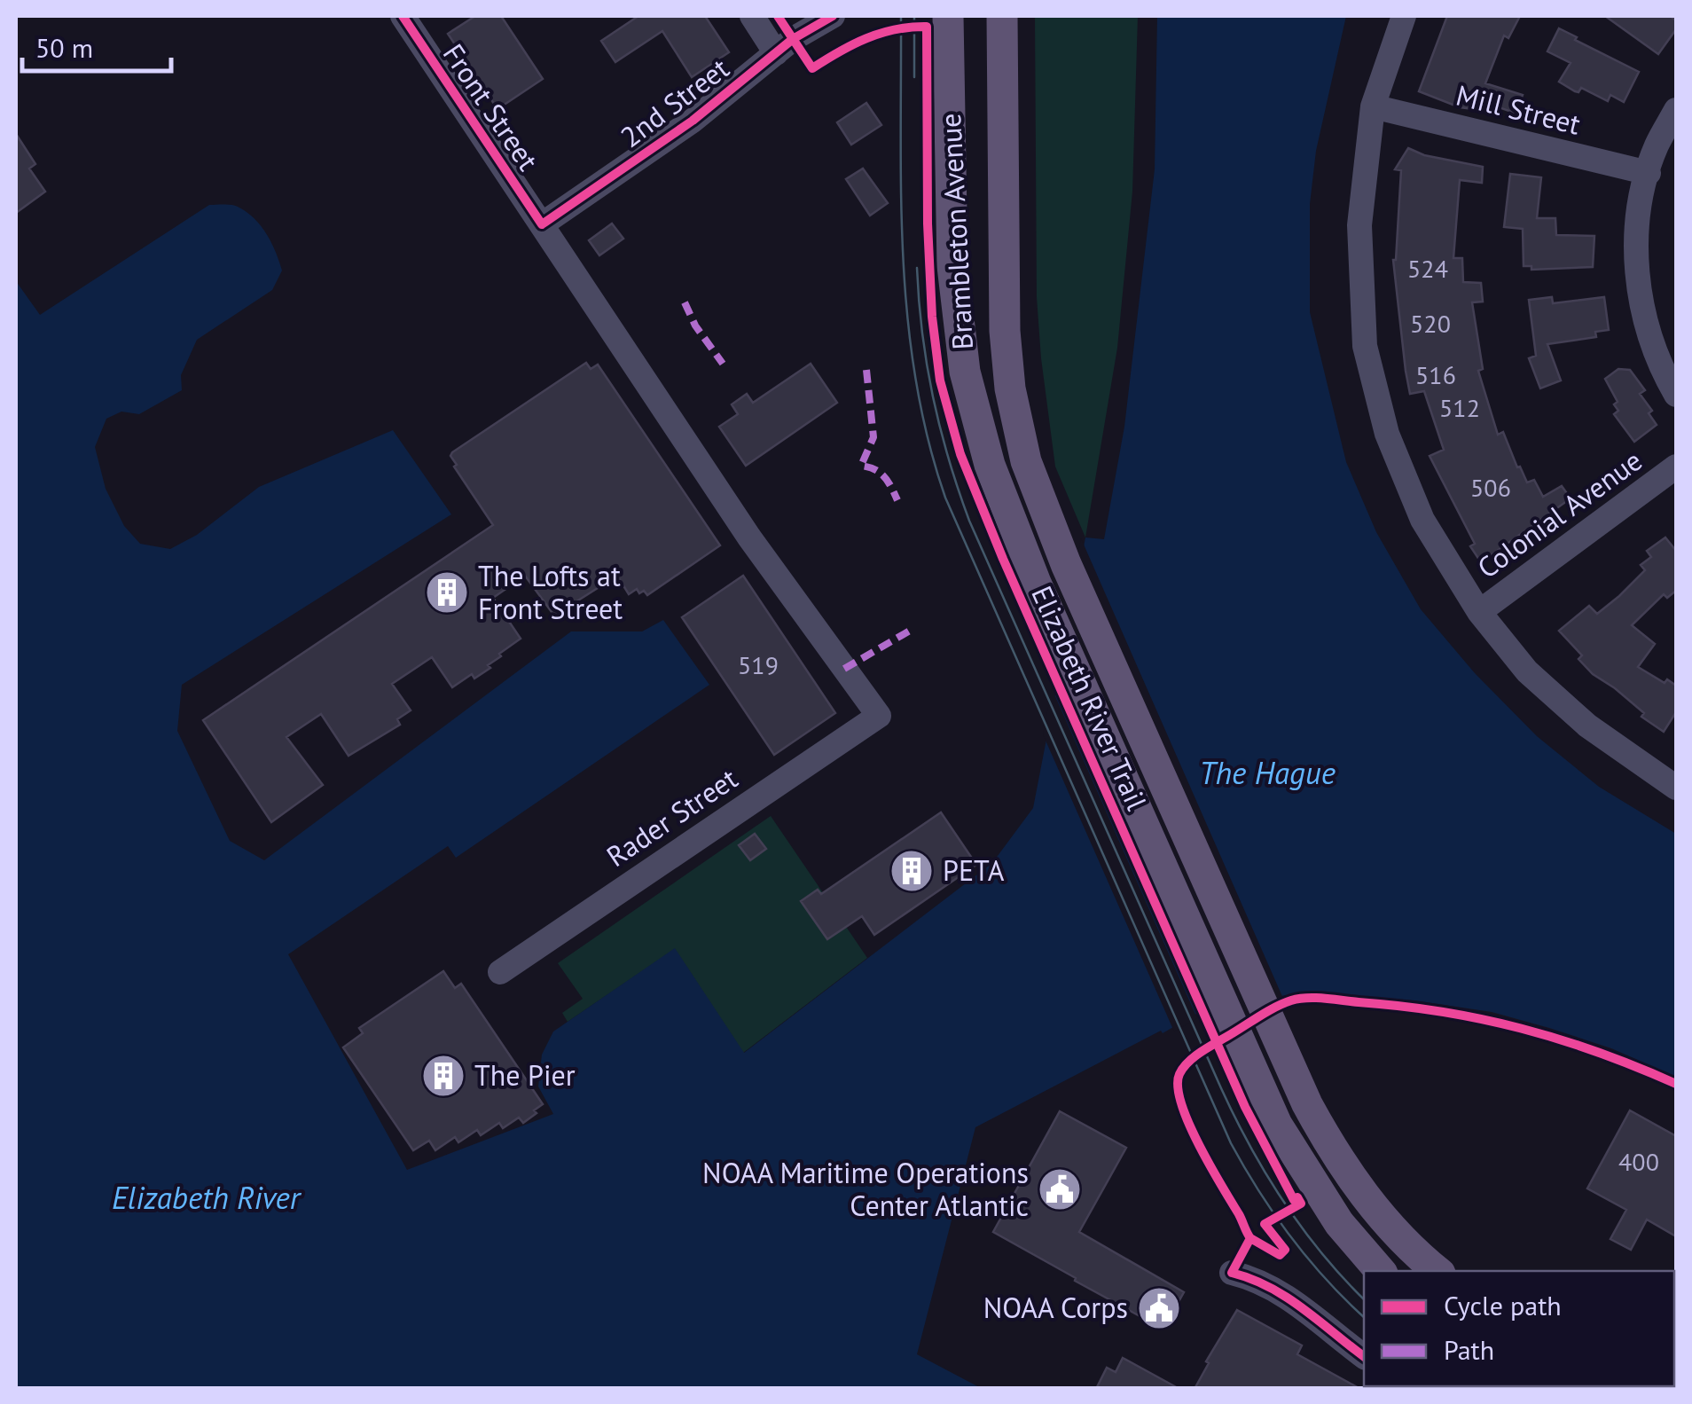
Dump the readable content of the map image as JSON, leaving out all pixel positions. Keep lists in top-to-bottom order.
{
  "streets": {
    "main road": ["Brambleton Avenue"],
    "street": [
      "2nd Street",
      "Front Street",
      "Mill Street",
      "Colonial Avenue",
      "Rader Street"
    ],
    "cycle path": ["Elizabeth River Trail"]
  },
  "crossings": [
    ["2nd Street", "Front Street"],
    ["Front Street", "Rader Street"]
  ],
  "water": ["The Hague", "Elizabeth River"],
  "places": {
    "building": ["The Lofts at Front Street", "PETA", "The Pier"],
    "public building": ["NOAA Maritime Operations Center Atlantic", "NOAA Corps"]
  },
  "house_numbers": [
    "524",
    "520",
    "516",
    "512",
    "506",
    "519",
    "400"
  ],
  "legend": ["Cycle path", "Path"],
  "scale_bar": "50 m"
}
